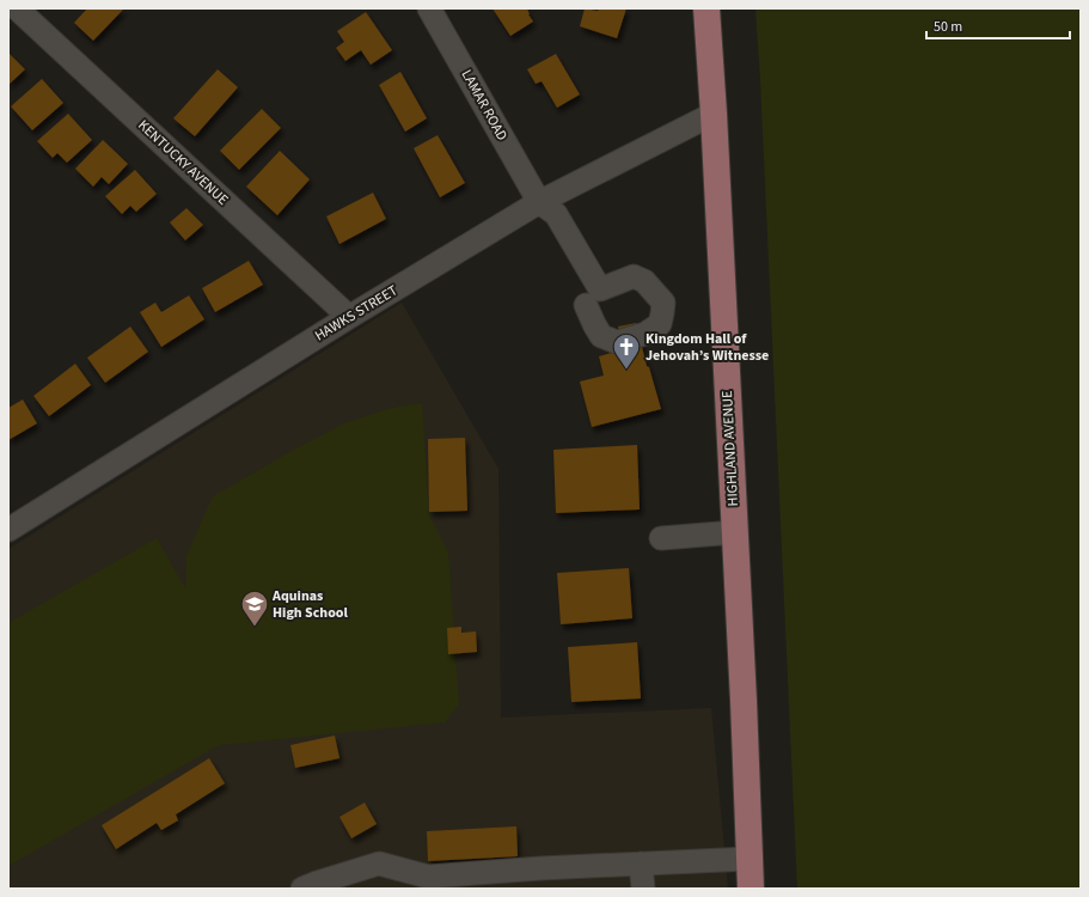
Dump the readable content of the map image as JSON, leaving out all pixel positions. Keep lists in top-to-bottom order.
{
  "streets": {
    "main road": ["HIGHLAND AVENUE"],
    "street": ["LAMAR ROAD", "KENTUCKY AVENUE", "HAWKS STREET"]
  },
  "crossings": [
    ["LAMAR ROAD", "HAWKS STREET"],
    ["KENTUCKY AVENUE", "HAWKS STREET"],
    ["HAWKS STREET", "HIGHLAND AVENUE"]
  ],
  "places": {
    "church": ["Kingdom Hall of Jehovah’s Witnesse"],
    "school or university": ["Aquinas High School"]
  },
  "scale_bar": "50 m"
}
